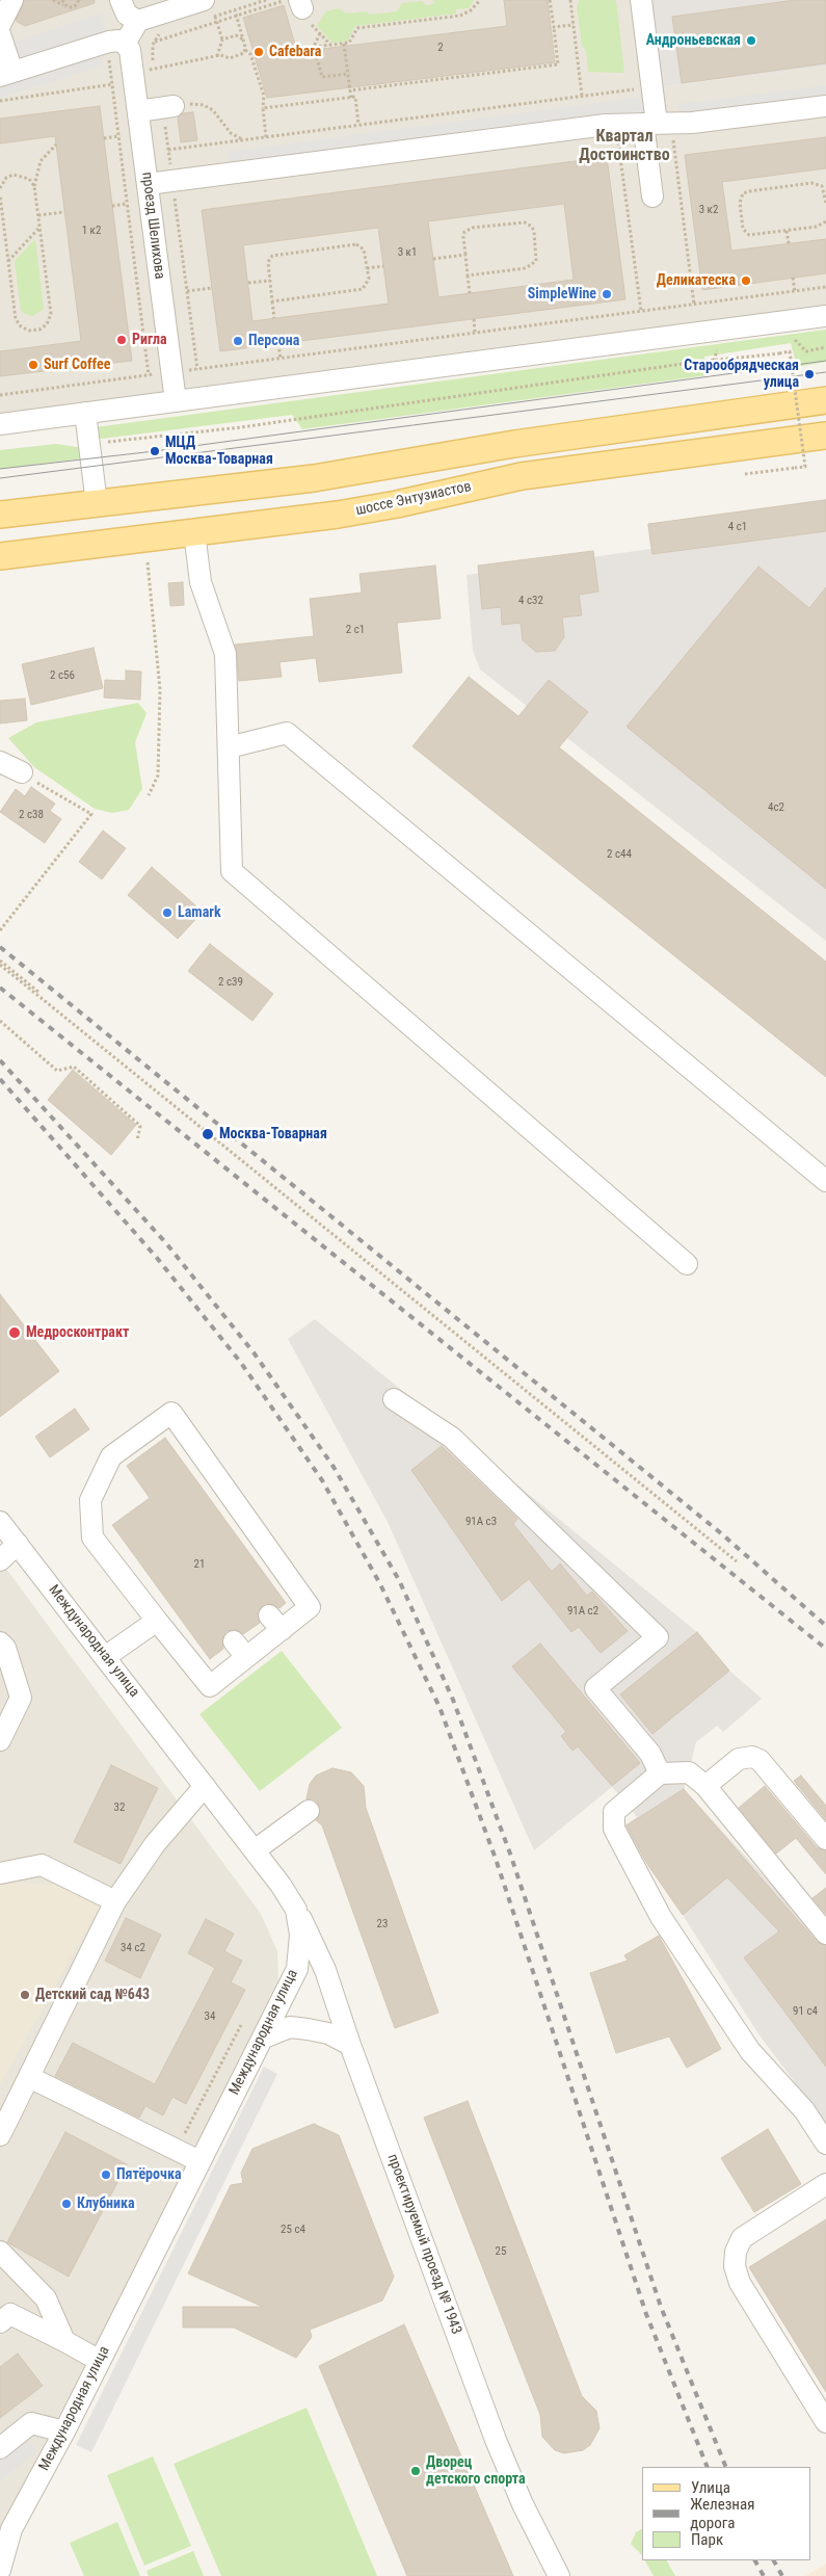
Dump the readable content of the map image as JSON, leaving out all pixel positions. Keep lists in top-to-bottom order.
{
  "streets": {
    "main road": ["шоссе Энтузиастов"],
    "street": ["проезд Шелихова", "Международная улица", "проектируемый проезд № 1943"]
  },
  "crossings": [
    ["Международная улица", "проектируемый проезд № 1943"]
  ],
  "districts": ["Квартал Достоинство"],
  "places": [
    "Андроньевская",
    "Cafebara",
    "Деликатеска",
    "SimpleWine",
    "Ригла",
    "Персона",
    "Surf Coffee",
    "Старообрядческая улица",
    "МЦД Москва-Товарная",
    "Lamark",
    "Москва-Товарная",
    "Медросконтракт",
    "Детский сад №643",
    "Пятёрочка",
    "Клубника",
    "Дворец детского спорта"
  ],
  "house_numbers": [
    "2",
    "3 к2",
    "1 к2",
    "3 к1",
    "4 с1",
    "4 с32",
    "2 с1",
    "2 с56",
    "4с2",
    "2 с38",
    "2 с44",
    "2 с39",
    "91А с3",
    "21",
    "91А с2",
    "32",
    "23",
    "34 с2",
    "91 с4",
    "34",
    "25 с4",
    "25"
  ],
  "legend": ["Улица", "Железная дорога", "Парк"]
}
